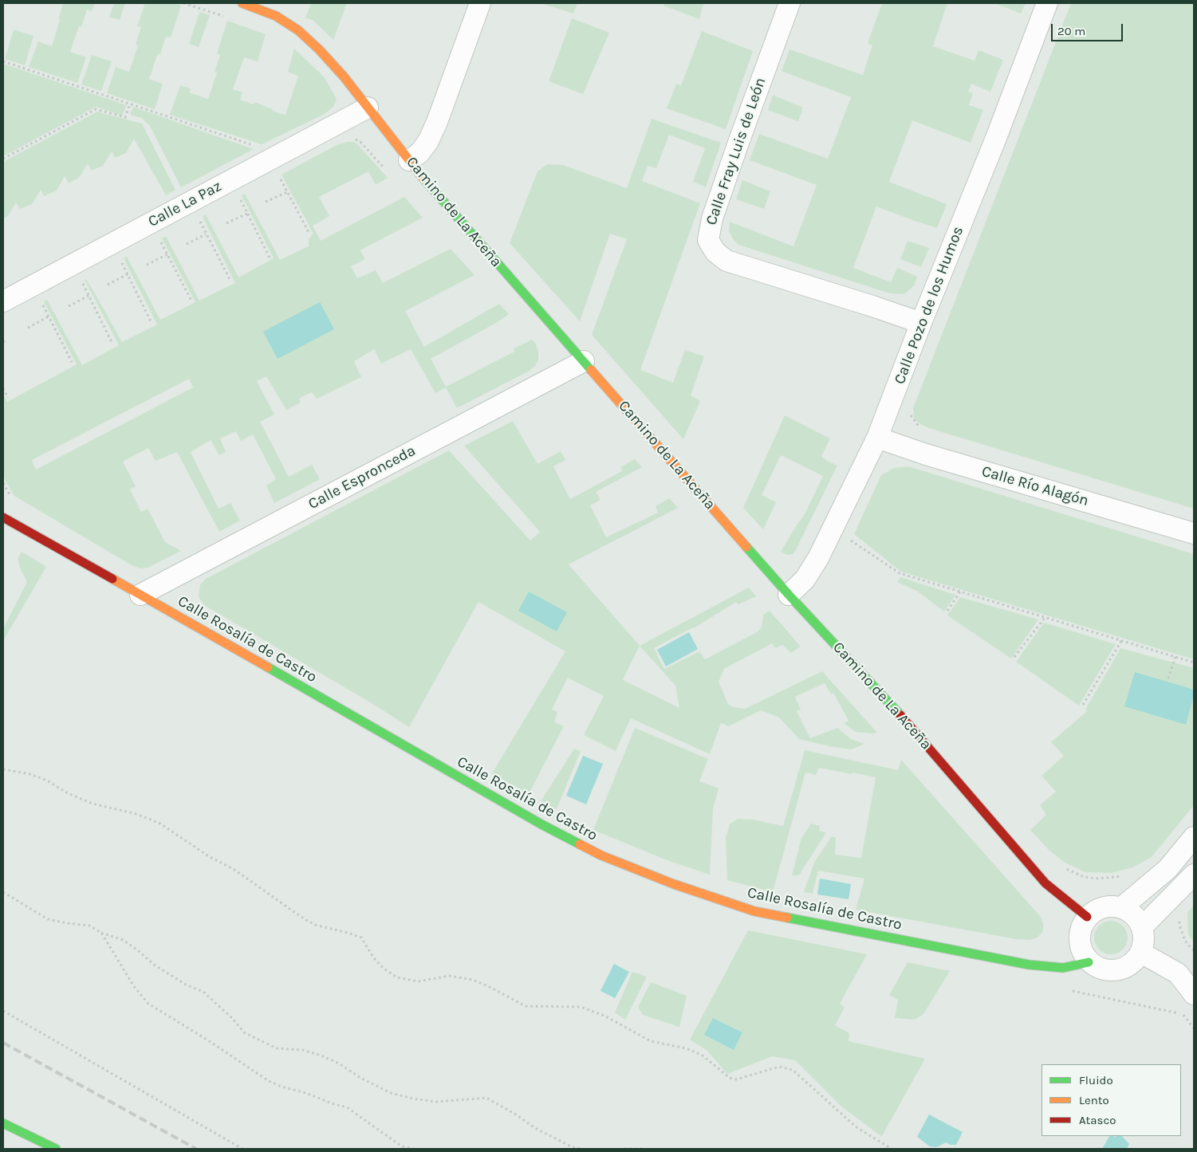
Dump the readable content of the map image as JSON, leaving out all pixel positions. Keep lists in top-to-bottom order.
{
  "streets": {
    "street": [
      "Calle Fray Luis de León",
      "Calle La Paz",
      "Camino de La Aceña",
      "Calle Pozo de los Humos",
      "Calle Espronceda",
      "Calle Río Alagón",
      "Calle Rosalía de Castro"
    ]
  },
  "crossings": [
    ["Calle Fray Luis de León", "Calle Pozo de los Humos"],
    ["Calle La Paz", "Camino de La Aceña"],
    ["Camino de La Aceña", "Calle Pozo de los Humos"],
    ["Camino de La Aceña", "Calle Espronceda"],
    ["Camino de La Aceña", "Calle Rosalía de Castro"],
    ["Calle Pozo de los Humos", "Calle Río Alagón"],
    ["Calle Espronceda", "Calle Rosalía de Castro"]
  ],
  "legend": ["Fluido", "Lento", "Atasco"],
  "scale_bar": "20 m"
}
